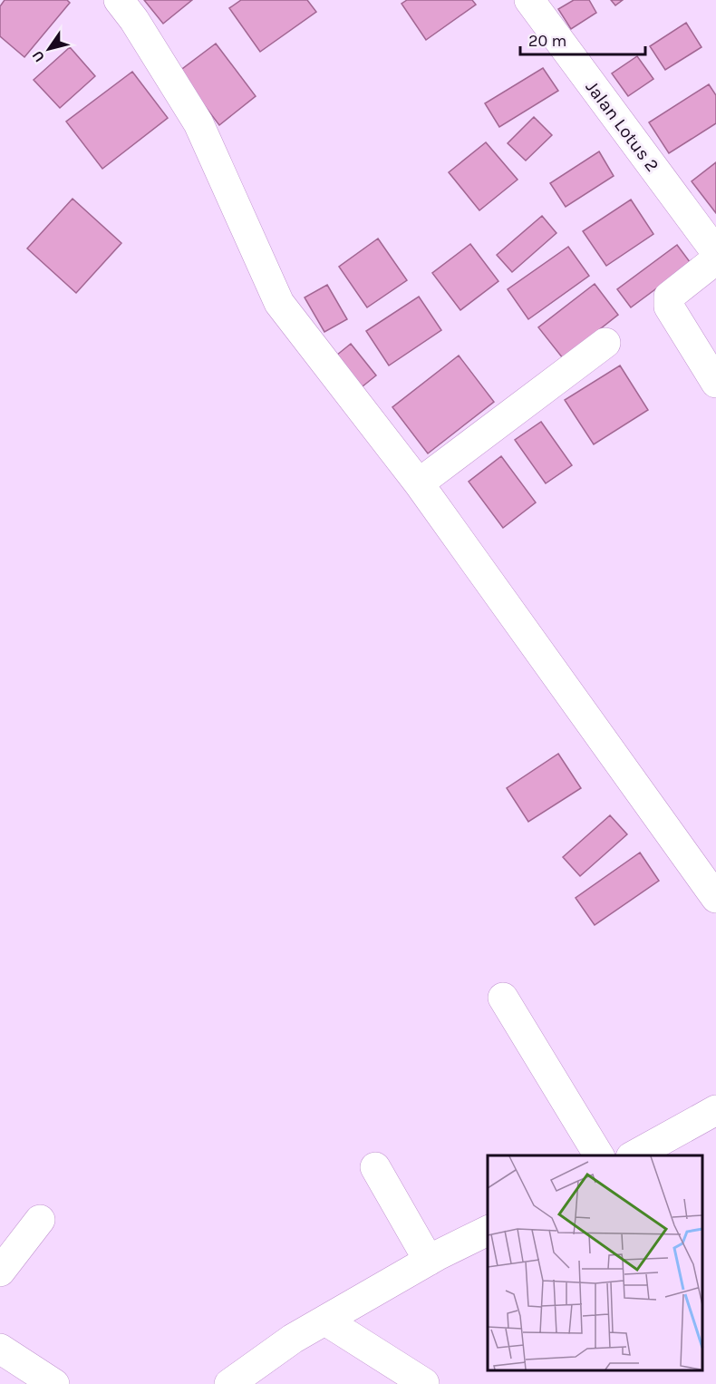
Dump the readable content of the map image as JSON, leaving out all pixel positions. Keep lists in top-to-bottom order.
{
  "streets": {
    "street": ["Jalan Lotus 2"]
  },
  "scale_bar": "20 m",
  "north": "bottom left"
}
